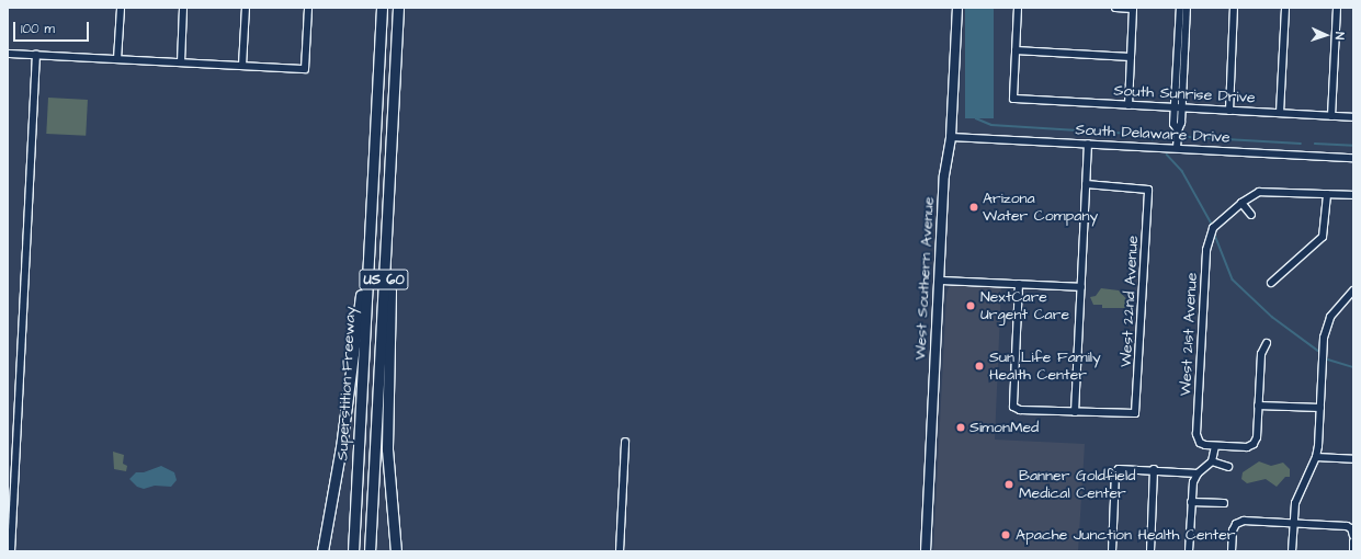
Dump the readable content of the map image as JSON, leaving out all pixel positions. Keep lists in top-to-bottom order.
{
  "streets": {
    "highway": ["US 60", "Superstition Freeway"],
    "main road": ["West Southern Avenue"],
    "street": [
      "South Sunrise Drive",
      "South Delaware Drive",
      "West 22nd Avenue",
      "West 21st Avenue"
    ]
  },
  "crossings": [
    ["South Delaware Drive", "West Southern Avenue"]
  ],
  "places": [
    "Arizona Water Company",
    "NextCare Urgent Care",
    "Sun Life Family Health Center",
    "SimonMed",
    "Banner Goldfield Medical Center",
    "Apache Junction Health Center"
  ],
  "scale_bar": "100 m",
  "north": "right"
}
